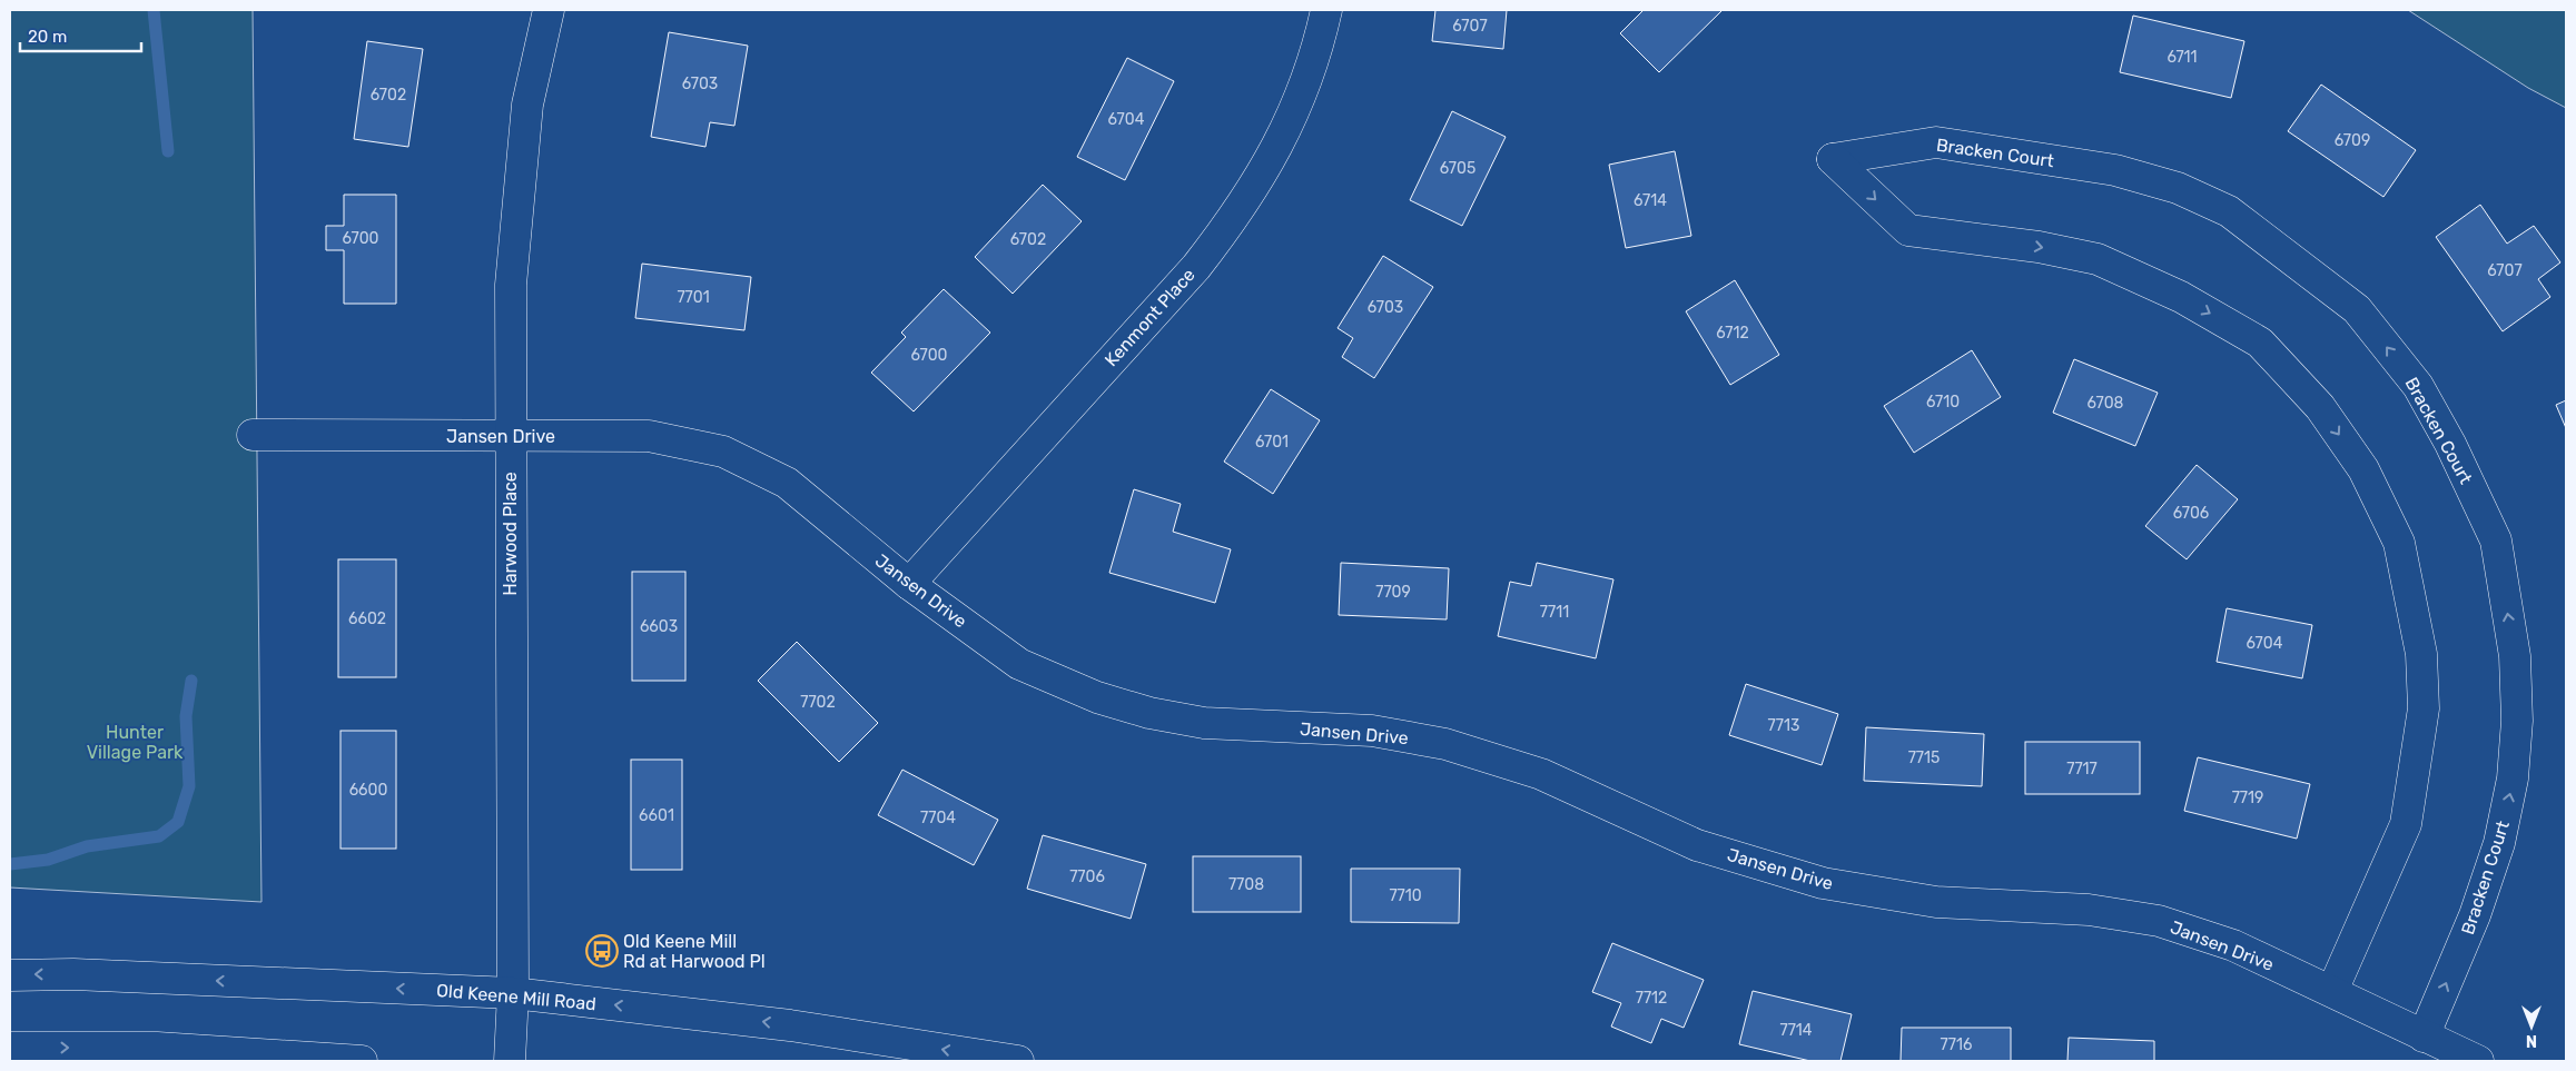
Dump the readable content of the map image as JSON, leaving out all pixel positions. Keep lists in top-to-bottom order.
{
  "streets": {
    "street": [
      "Bracken Court",
      "Kenmont Place",
      "Jansen Drive",
      "Harwood Place",
      "Old Keene Mill Road"
    ]
  },
  "crossings": [
    ["Bracken Court", "Jansen Drive"],
    ["Kenmont Place", "Jansen Drive"],
    ["Jansen Drive", "Harwood Place"],
    ["Harwood Place", "Old Keene Mill Road"]
  ],
  "parks": ["Hunter Village Park"],
  "places": {
    "bus stop": ["Old Keene Mill Rd at Harwood Pl"]
  },
  "house_numbers": [
    "6707",
    "6711",
    "6703",
    "6702",
    "6704",
    "6709",
    "6705",
    "6714",
    "6700",
    "6702",
    "6707",
    "7701",
    "6703",
    "6712",
    "6700",
    "6710",
    "6708",
    "6701",
    "6706",
    "7709",
    "7711",
    "6602",
    "6603",
    "6704",
    "7702",
    "7713",
    "7715",
    "7717",
    "6600",
    "7719",
    "6601",
    "7704",
    "7706",
    "7708",
    "7710",
    "7712",
    "7714",
    "7716"
  ],
  "scale_bar": "20 m",
  "north": "bottom"
}
